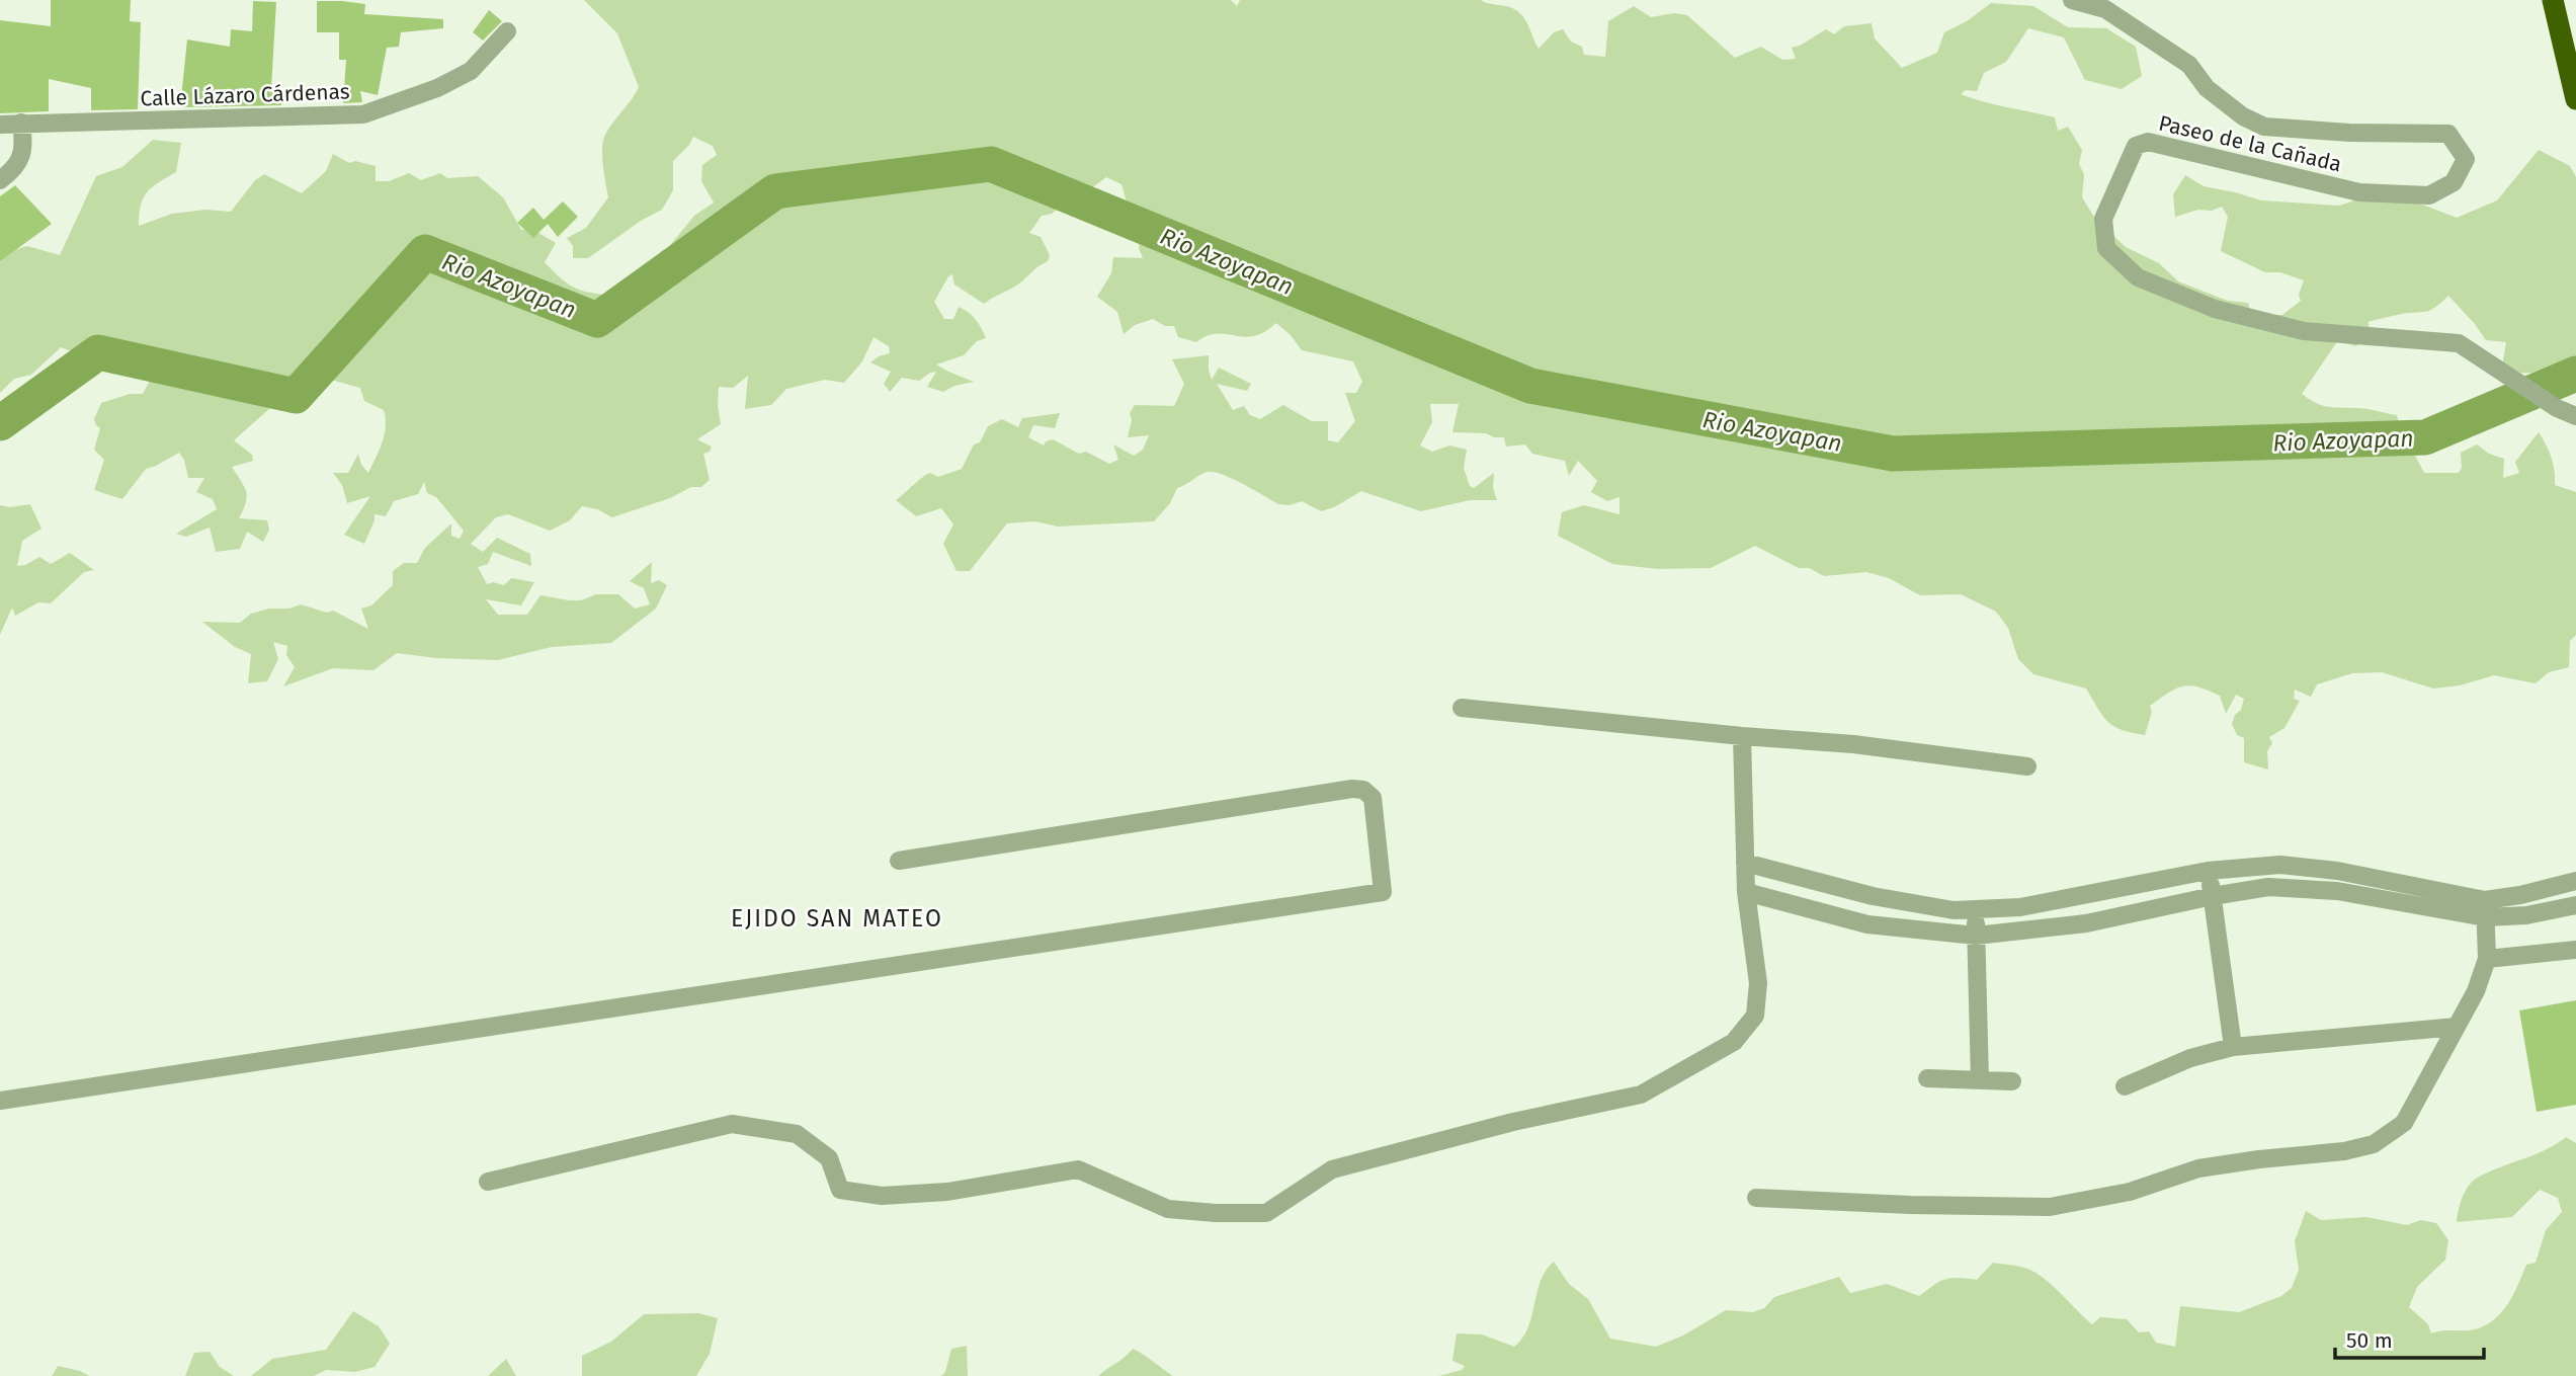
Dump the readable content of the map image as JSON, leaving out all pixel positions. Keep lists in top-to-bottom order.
{
  "streets": {
    "street": ["Calle Lázaro Cárdenas", "Paseo de la Cañada"]
  },
  "districts": ["EJIDO SAN MATEO"],
  "water": ["Rio Azoyapan"],
  "scale_bar": "50 m"
}
